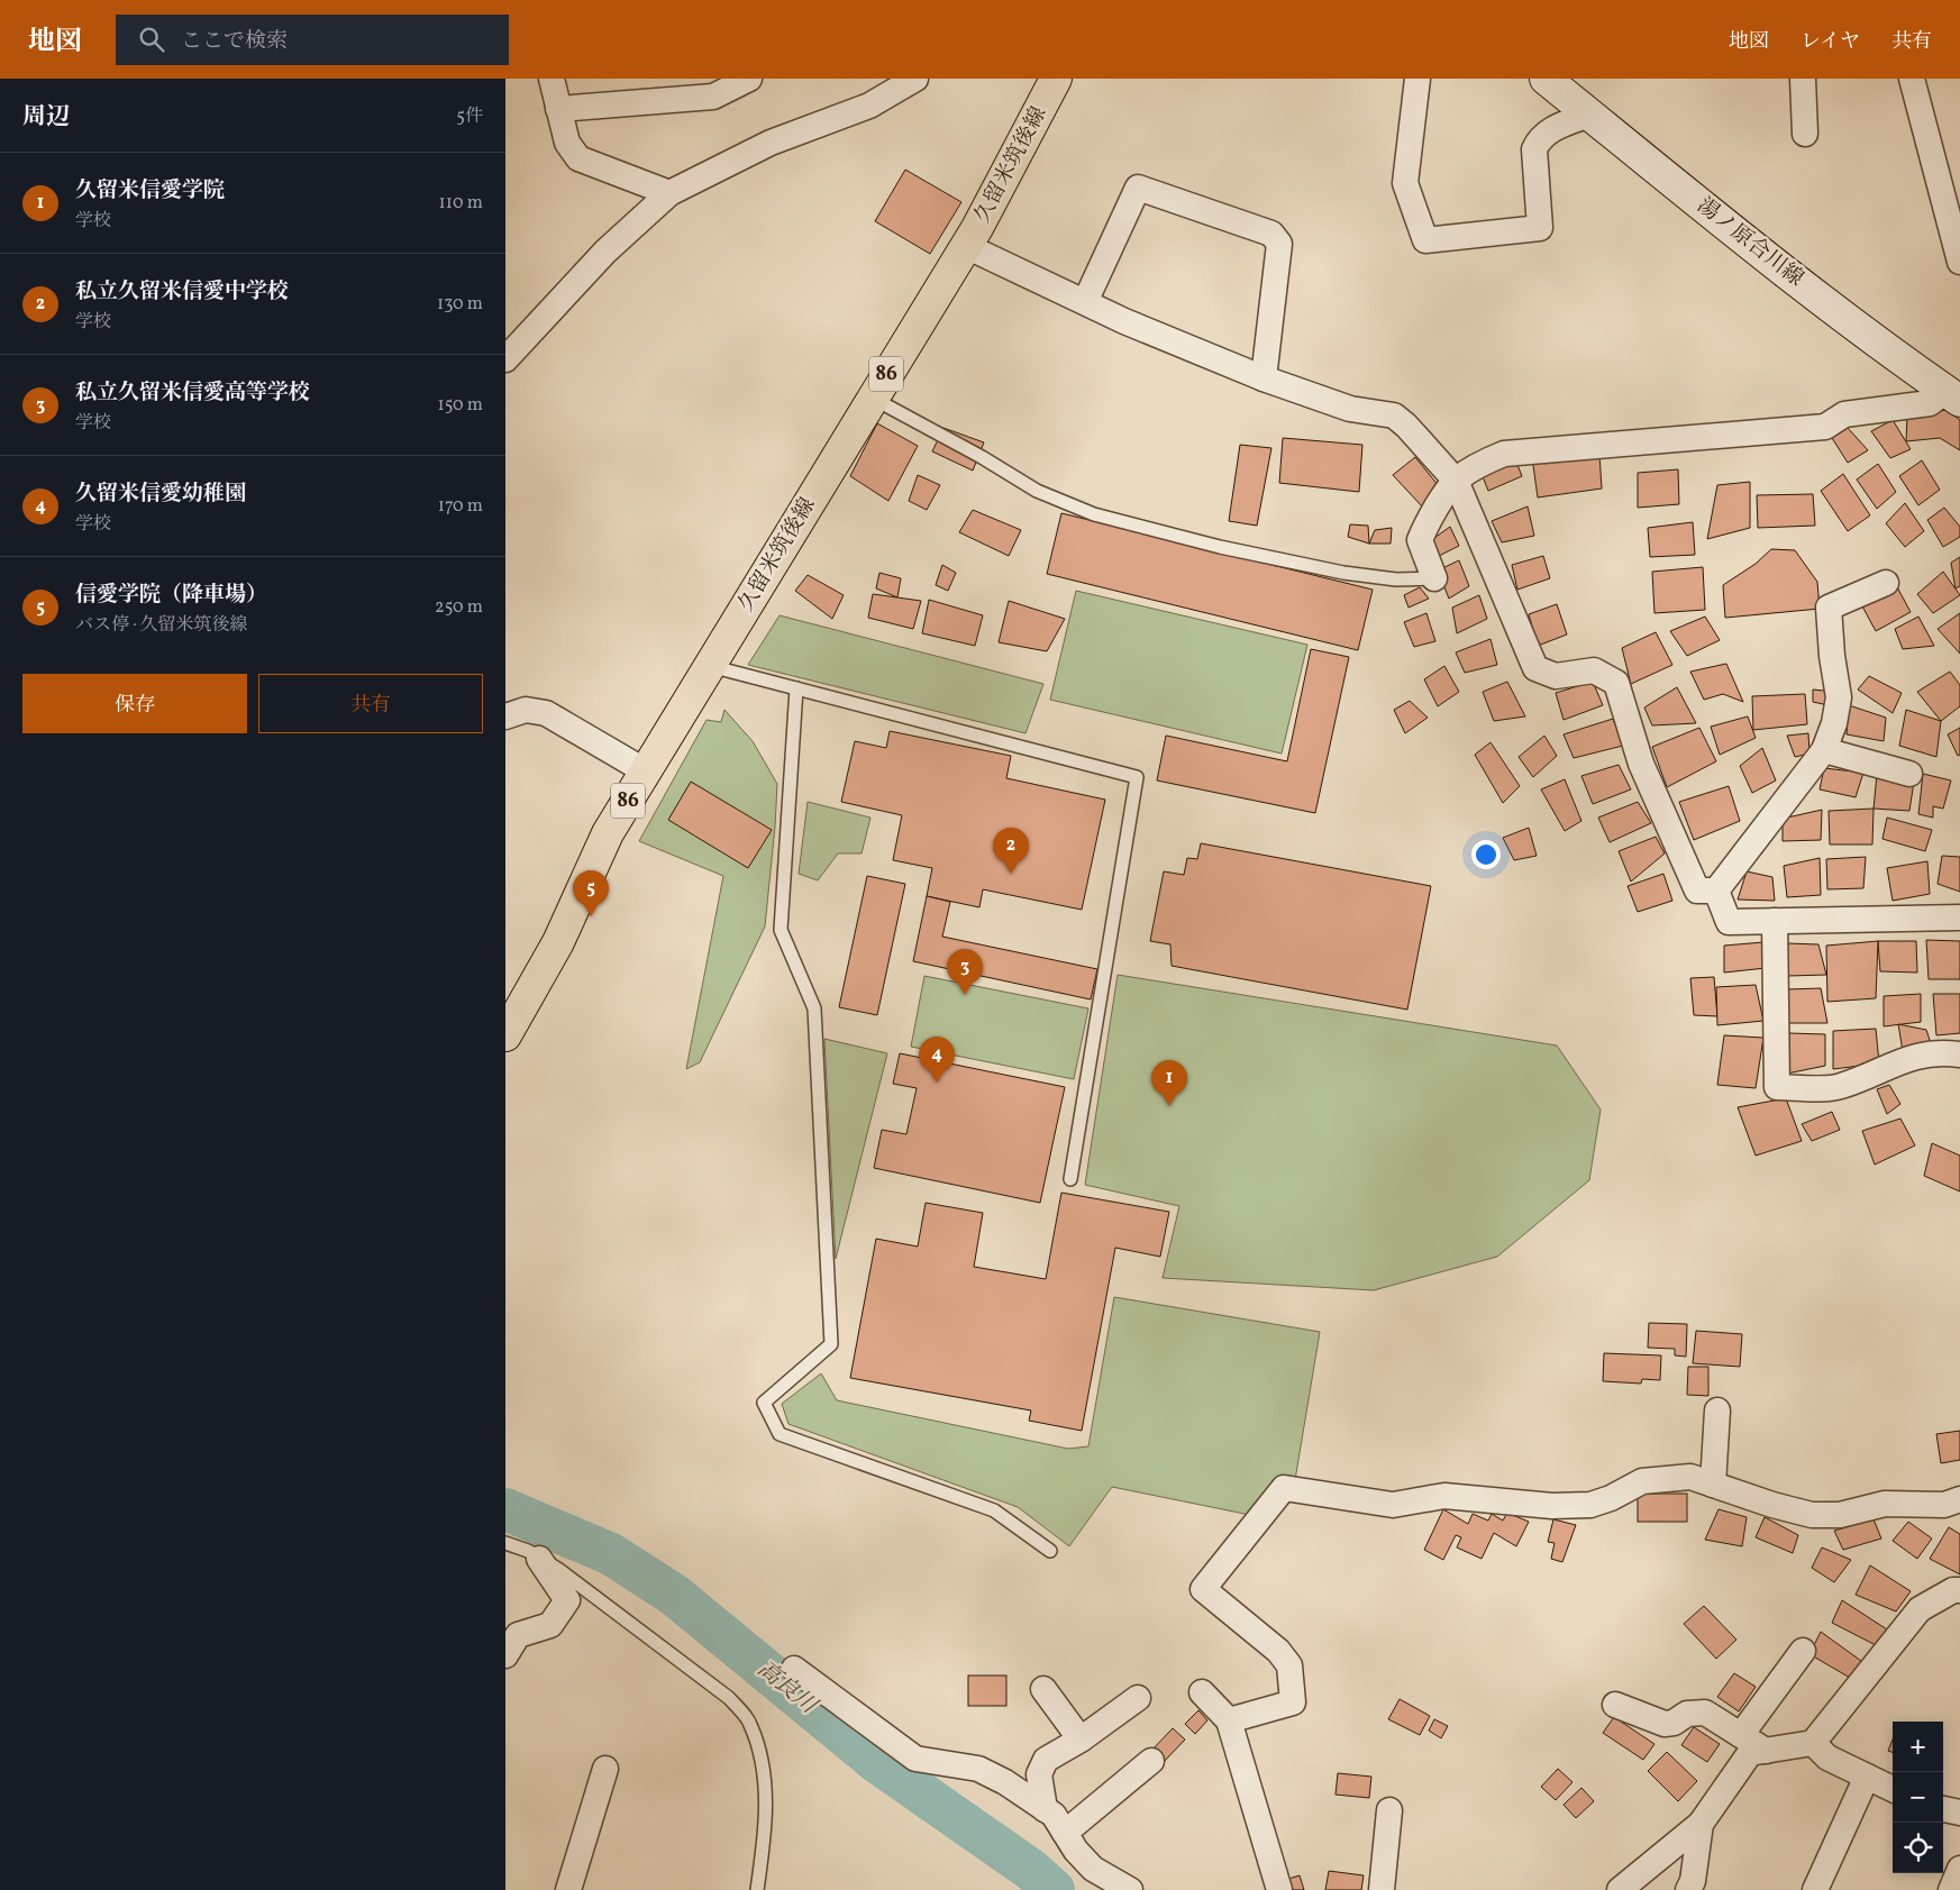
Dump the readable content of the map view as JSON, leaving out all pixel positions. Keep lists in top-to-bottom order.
{
  "streets": {
    "main road": ["久留米筑後線", "湯ノ原合川線", "86"]
  },
  "water": ["高良川"],
  "page": {
    "header": "地図",
    "search": "ここで検索",
    "nav": ["地図", "レイヤ", "共有"],
    "heading": ["周辺", "5件"],
    "list": [
      {
        "mark": "1",
        "name": "久留米信愛学院",
        "note": "学校",
        "value": "110 m"
      },
      {
        "mark": "2",
        "name": "私立久留米信愛中学校",
        "note": "学校",
        "value": "130 m"
      },
      {
        "mark": "3",
        "name": "私立久留米信愛高等学校",
        "note": "学校",
        "value": "150 m"
      },
      {
        "mark": "4",
        "name": "久留米信愛幼稚園",
        "note": "学校",
        "value": "170 m"
      },
      {
        "mark": "5",
        "name": "信愛学院（降車場）",
        "note": "バス停 · 久留米筑後線",
        "value": "250 m"
      }
    ],
    "buttons": ["保存", "共有"],
    "pins": [
      "2",
      "5",
      "3",
      "4",
      "1"
    ],
    "map_buttons": ["+", "−"]
  }
}
